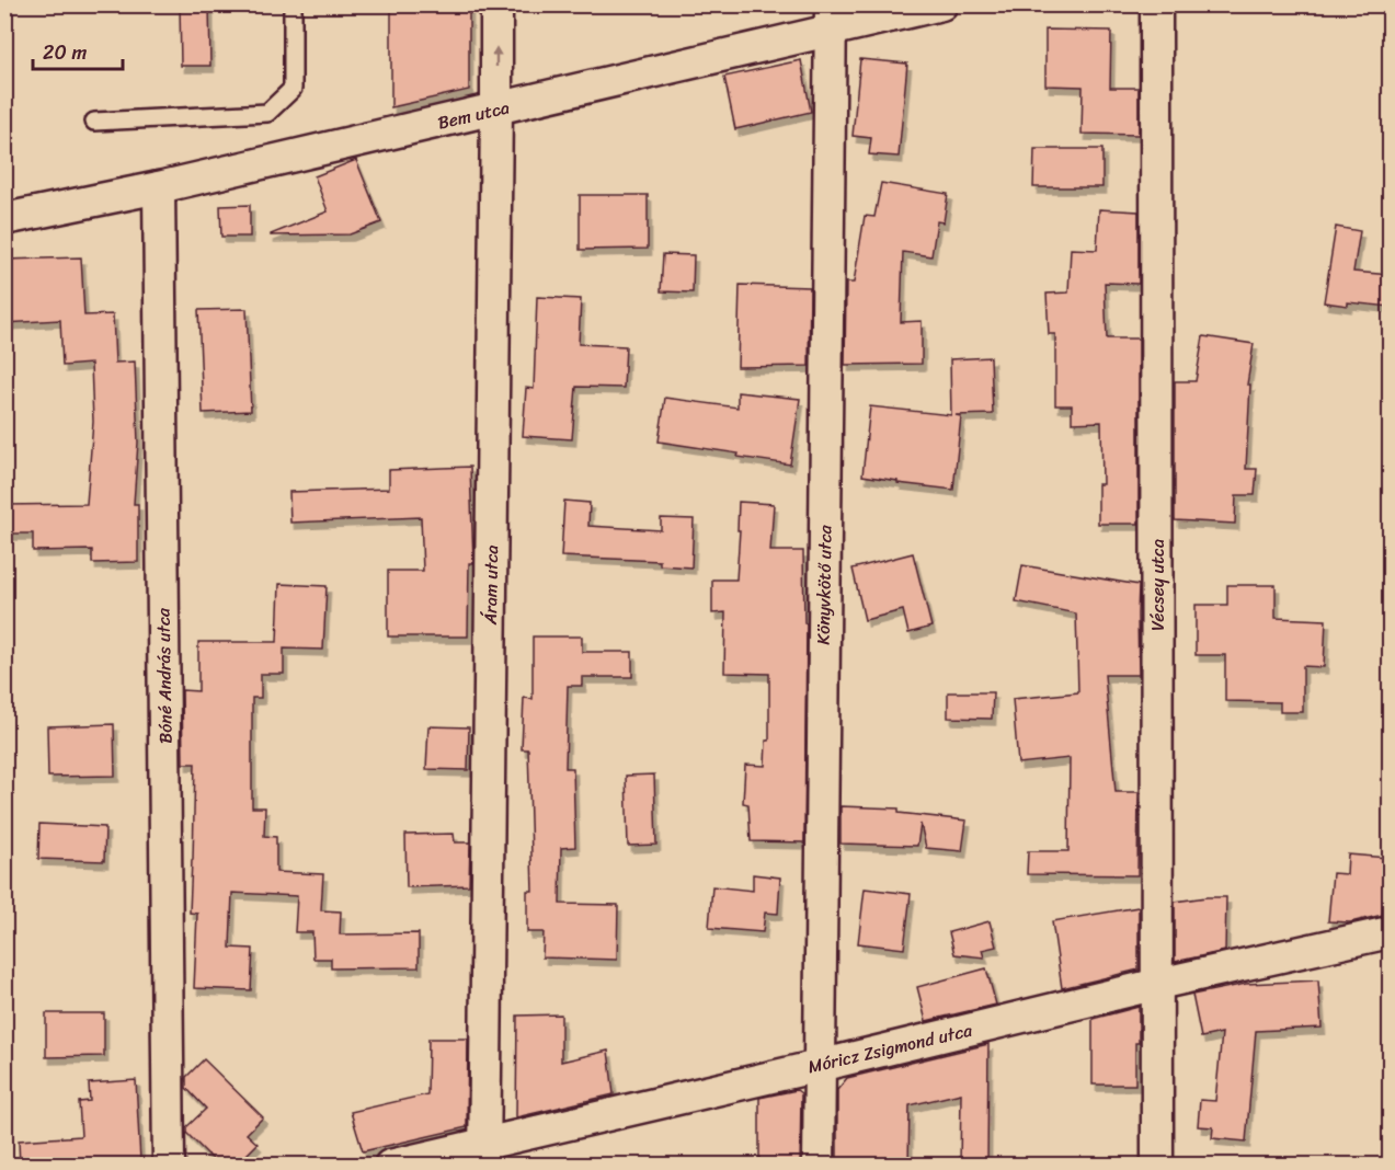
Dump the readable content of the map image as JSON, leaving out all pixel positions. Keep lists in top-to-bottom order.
{
  "streets": {
    "street": [
      "Bem utca",
      "Áram utca",
      "Könyvkötő utca",
      "Vécsey utca",
      "Bóné András utca",
      "Móricz Zsigmond utca"
    ]
  },
  "crossings": [
    ["Bem utca", "Áram utca"],
    ["Bem utca", "Könyvkötő utca"],
    ["Bem utca", "Bóné András utca"],
    ["Áram utca", "Móricz Zsigmond utca"],
    ["Könyvkötő utca", "Móricz Zsigmond utca"],
    ["Vécsey utca", "Móricz Zsigmond utca"]
  ],
  "scale_bar": "20 m"
}
